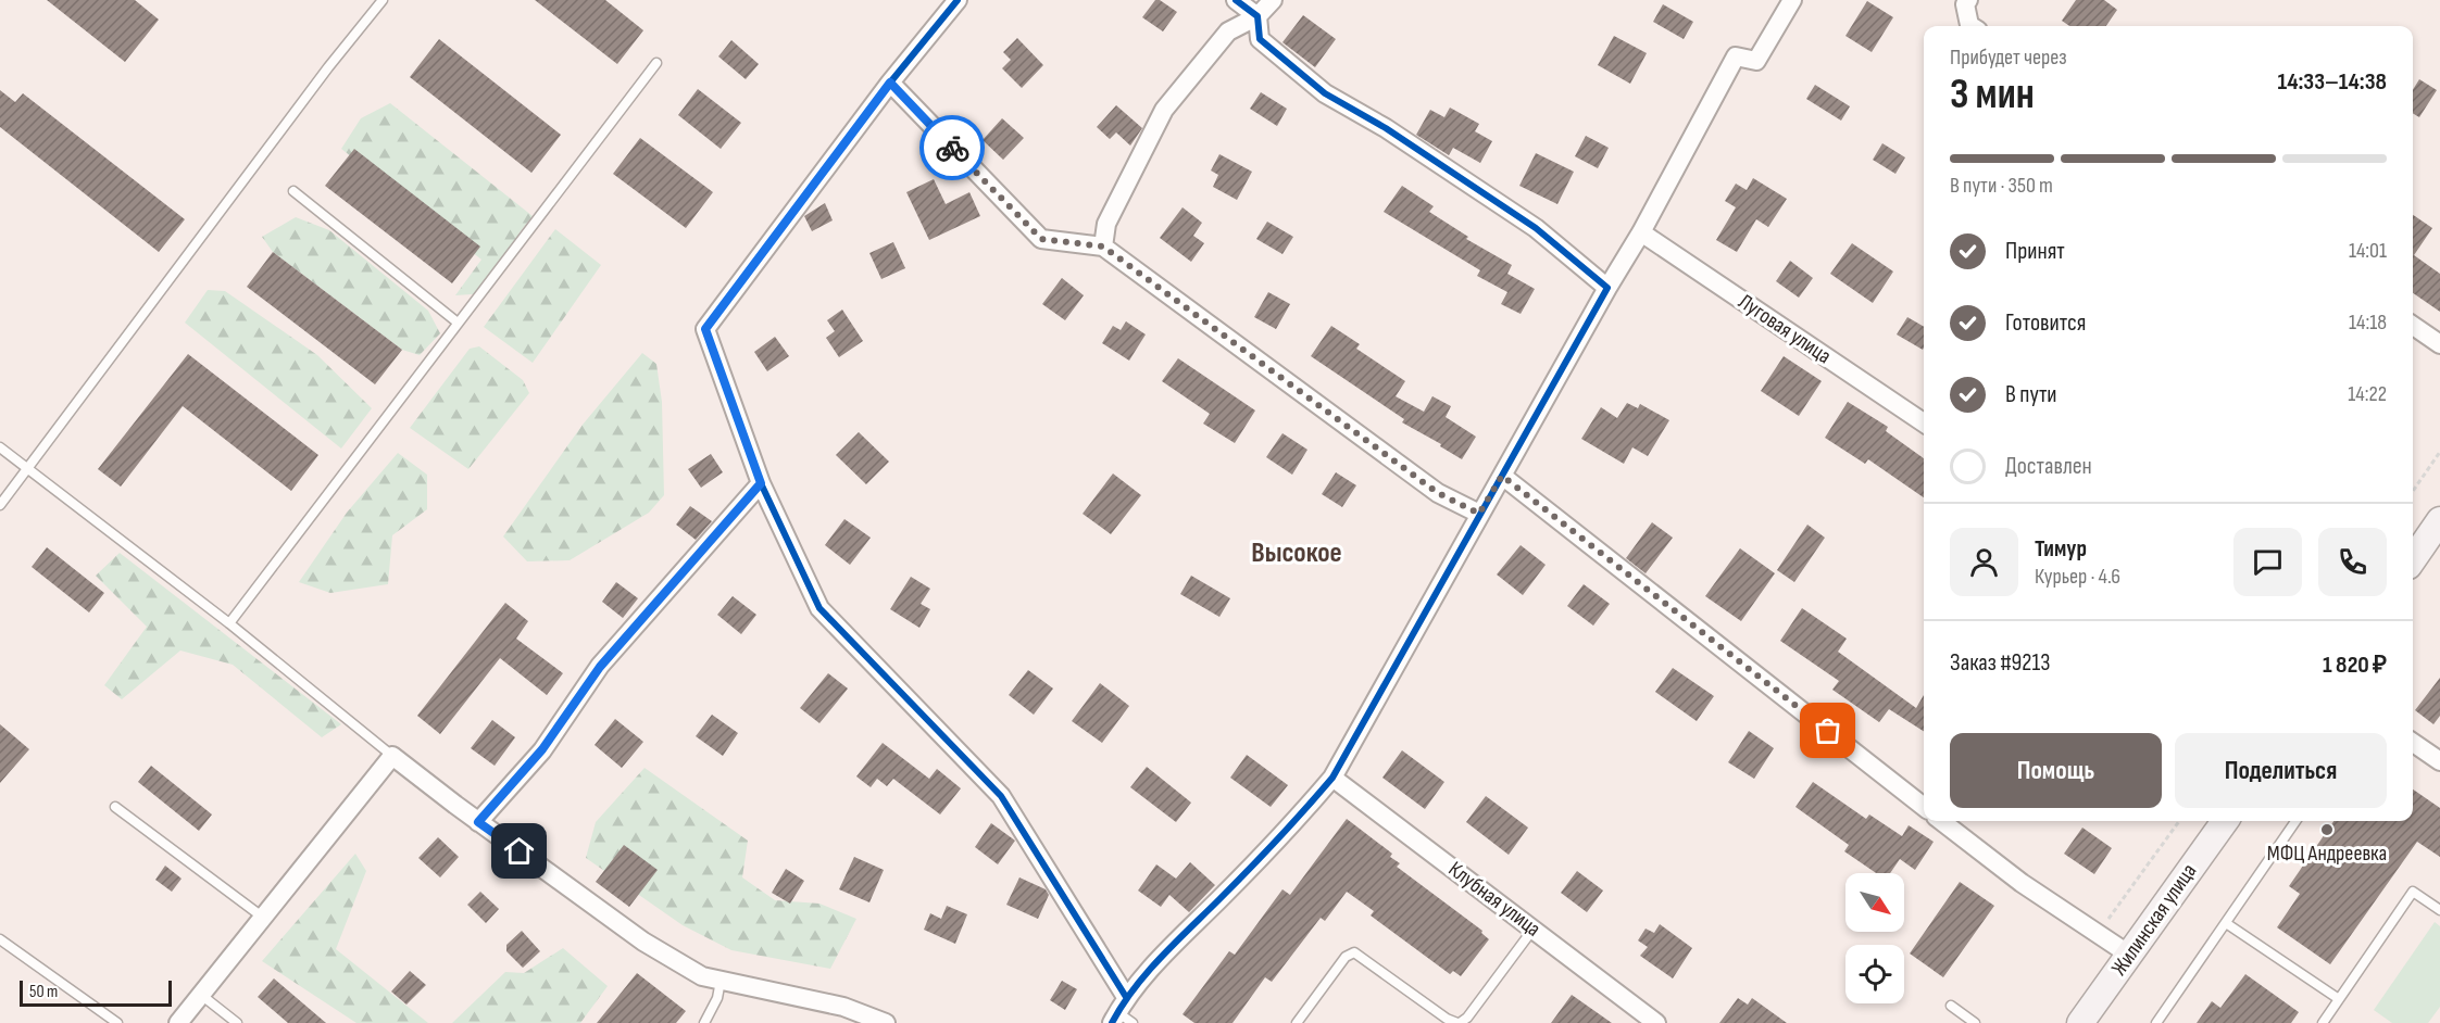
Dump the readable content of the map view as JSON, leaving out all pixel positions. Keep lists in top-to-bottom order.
{
  "streets": {
    "main road": ["Жилинская улица"],
    "street": ["Луговая улица", "Клубная улица"]
  },
  "districts": ["Высокое"],
  "places": ["МФЦ Андреевка"],
  "scale_bar": "50 m",
  "north": "bottom right",
  "page": {
    "heading": ["3 мин", "Прибудет через", "14:33–14:38"],
    "panel": [
      "Тимур",
      "Курьер · 4.6",
      "Заказ #9213",
      "1 820 ₽"
    ],
    "bar": "В пути · 350 m",
    "list": [
      ["Принят", "14:01"],
      ["Готовится", "14:18"],
      ["В пути", "14:22"],
      "Доставлен"
    ],
    "buttons": ["Помощь", "Поделиться"],
    "scale": "50 m"
  }
}
